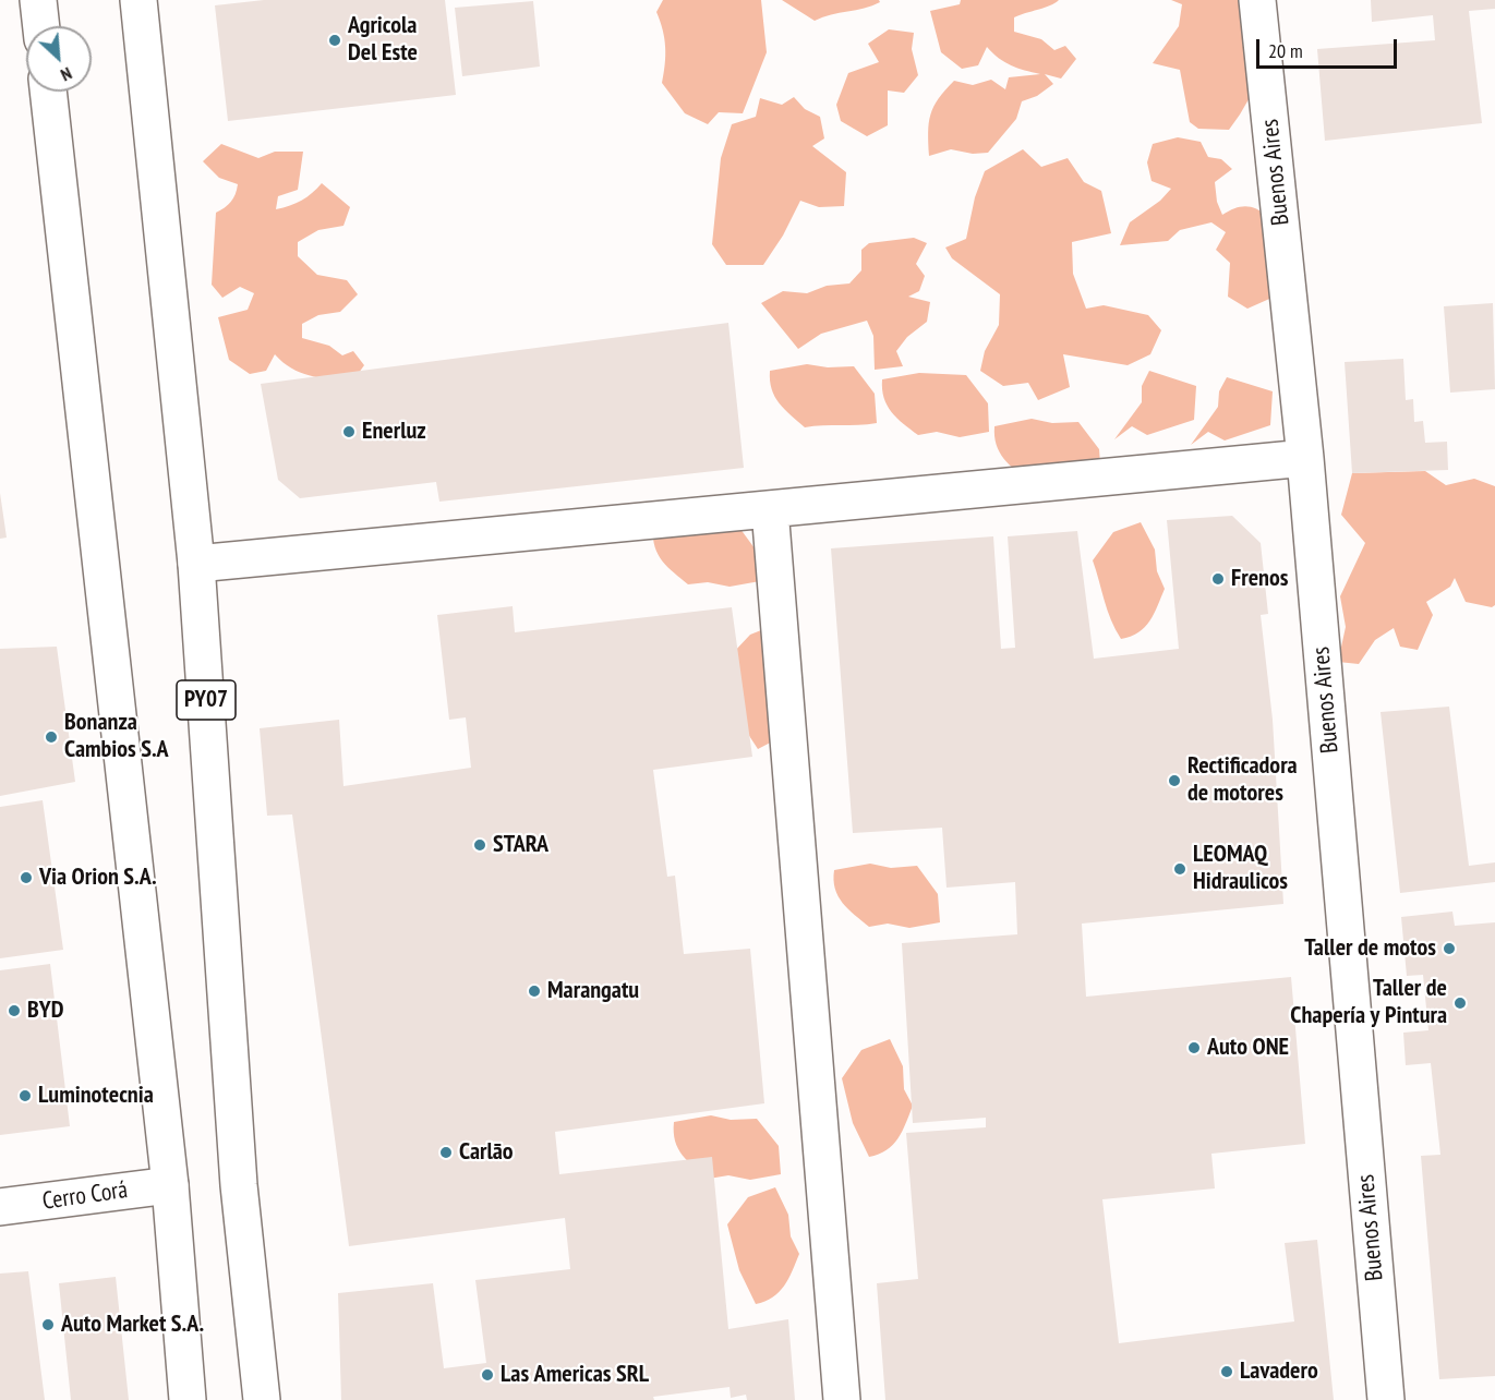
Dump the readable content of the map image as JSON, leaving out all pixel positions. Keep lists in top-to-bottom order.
{
  "streets": {
    "main road": ["Buenos Aires", "PY07", "Cerro Corá"]
  },
  "places": [
    "Agricola Del Este",
    "Enerluz",
    "Frenos",
    "Bonanza Cambios S.A",
    "Rectificadora de motores",
    "STARA",
    "LEOMAQ Hidraulicos",
    "Via Orion S.A.",
    "Taller de motos",
    "Marangatu",
    "Taller de Chapería y Pintura",
    "BYD",
    "Auto ONE",
    "Luminotecnia",
    "Carlāo",
    "Auto Market S.A.",
    "Lavadero",
    "Las Americas SRL"
  ],
  "scale_bar": "20 m",
  "north": "bottom right"
}
